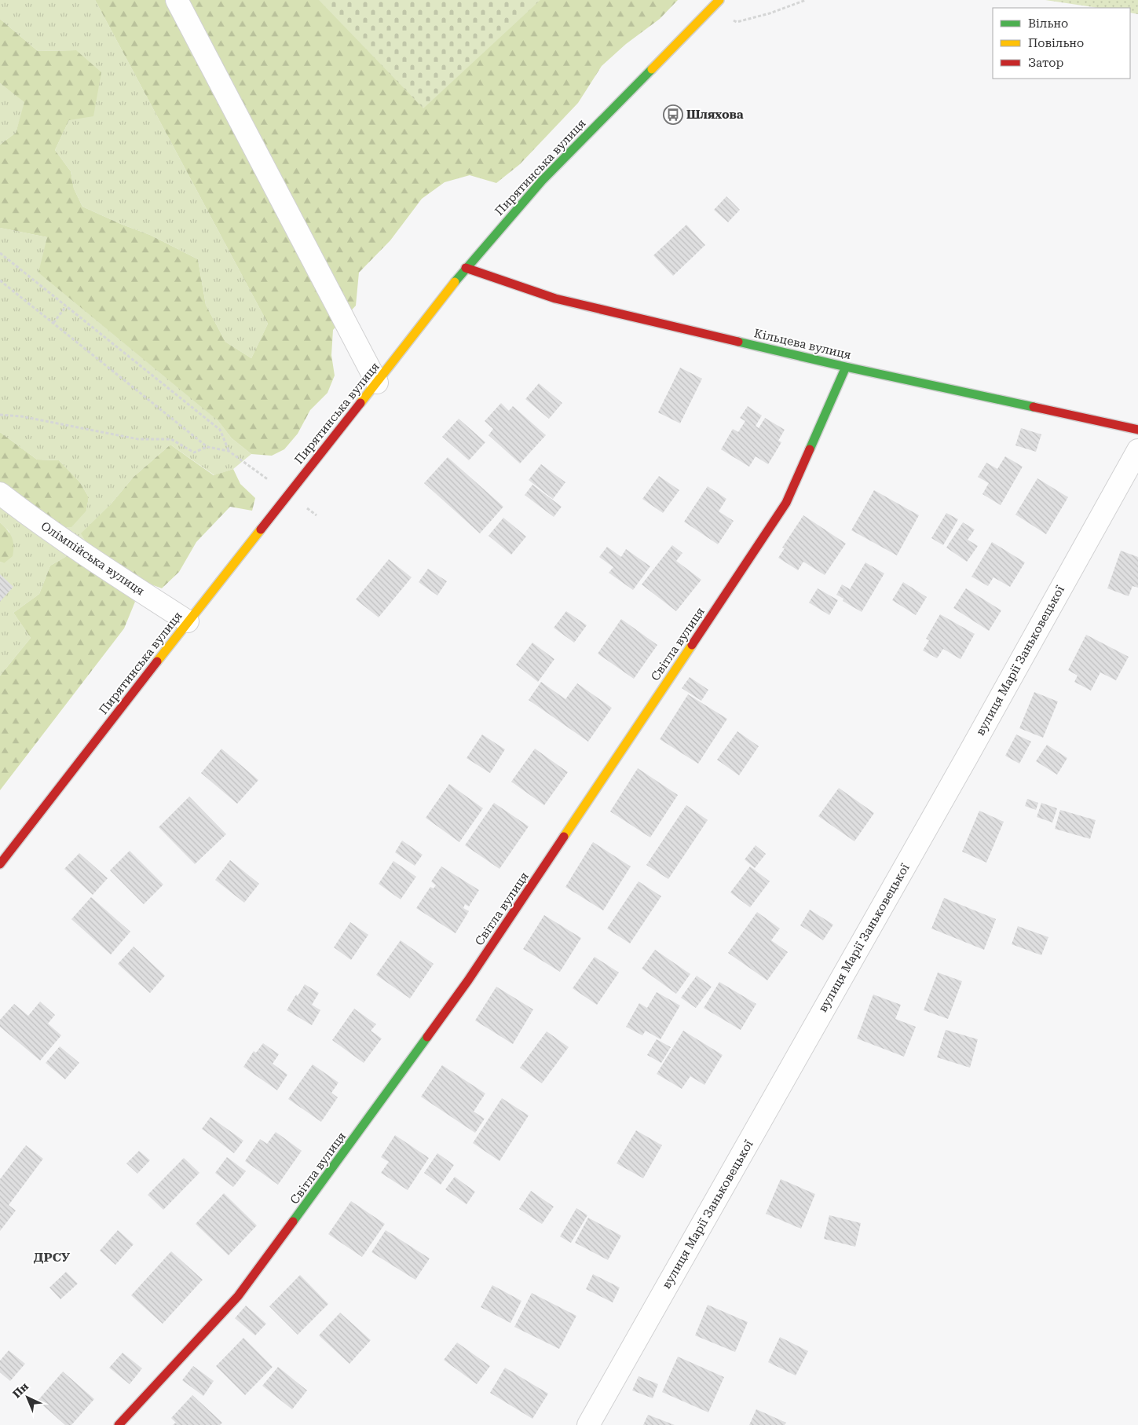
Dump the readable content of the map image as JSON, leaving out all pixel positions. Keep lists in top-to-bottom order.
{
  "streets": {
    "street": [
      "Пирятинська вулиця",
      "Кільцева вулиця",
      "Олімпійська вулиця",
      "Світла вулиця",
      "вулиця Марії Заньковецької"
    ]
  },
  "crossings": [
    ["Пирятинська вулиця", "Кільцева вулиця"],
    ["Пирятинська вулиця", "Олімпійська вулиця"],
    ["Кільцева вулиця", "Світла вулиця"]
  ],
  "districts": ["ДРСУ"],
  "places": {
    "bus stop": ["Шляхова"]
  },
  "legend": ["Вільно", "Повільно", "Затор"],
  "north": "top left"
}
